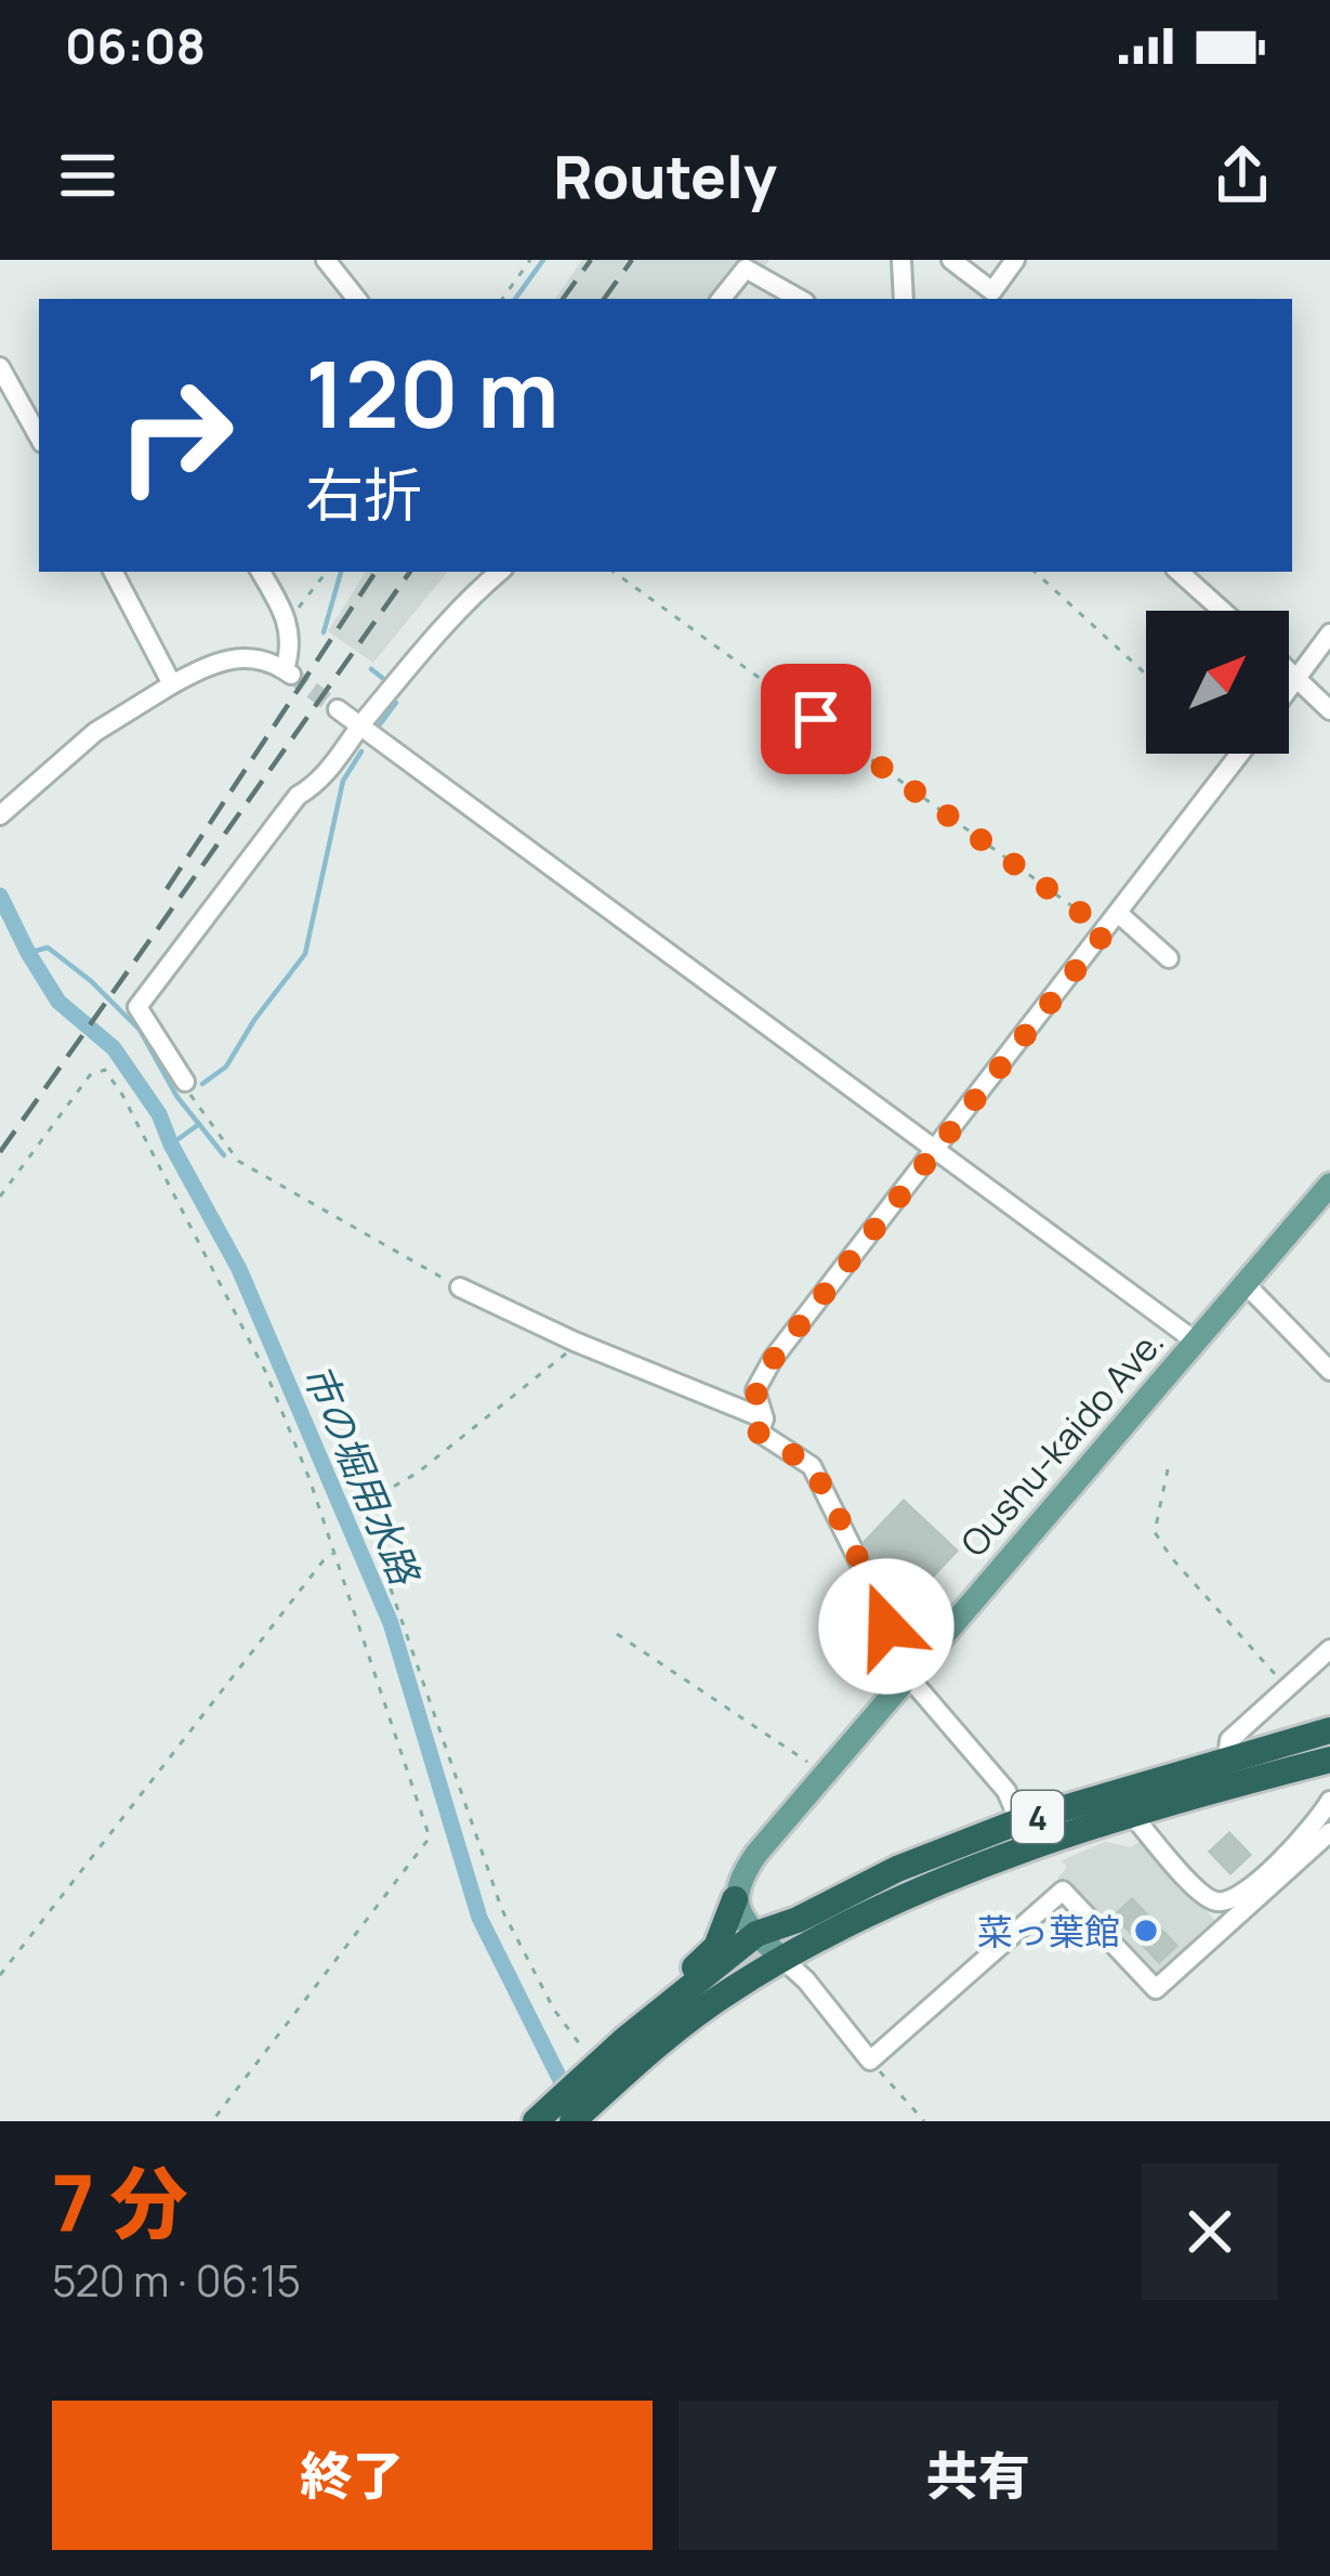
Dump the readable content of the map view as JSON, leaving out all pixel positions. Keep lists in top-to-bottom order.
{
  "streets": {
    "highway": ["4"],
    "main road": ["Oushu-kaido Ave."]
  },
  "water": ["市の堀用水路"],
  "places": ["菜っ葉館"],
  "north": "top right",
  "page": {
    "status": "06:08",
    "header": "Routely",
    "turn": ["120 m", "右折"],
    "heading": ["7 分", "520 m · 06:15"],
    "buttons": ["終了", "共有"]
  }
}
